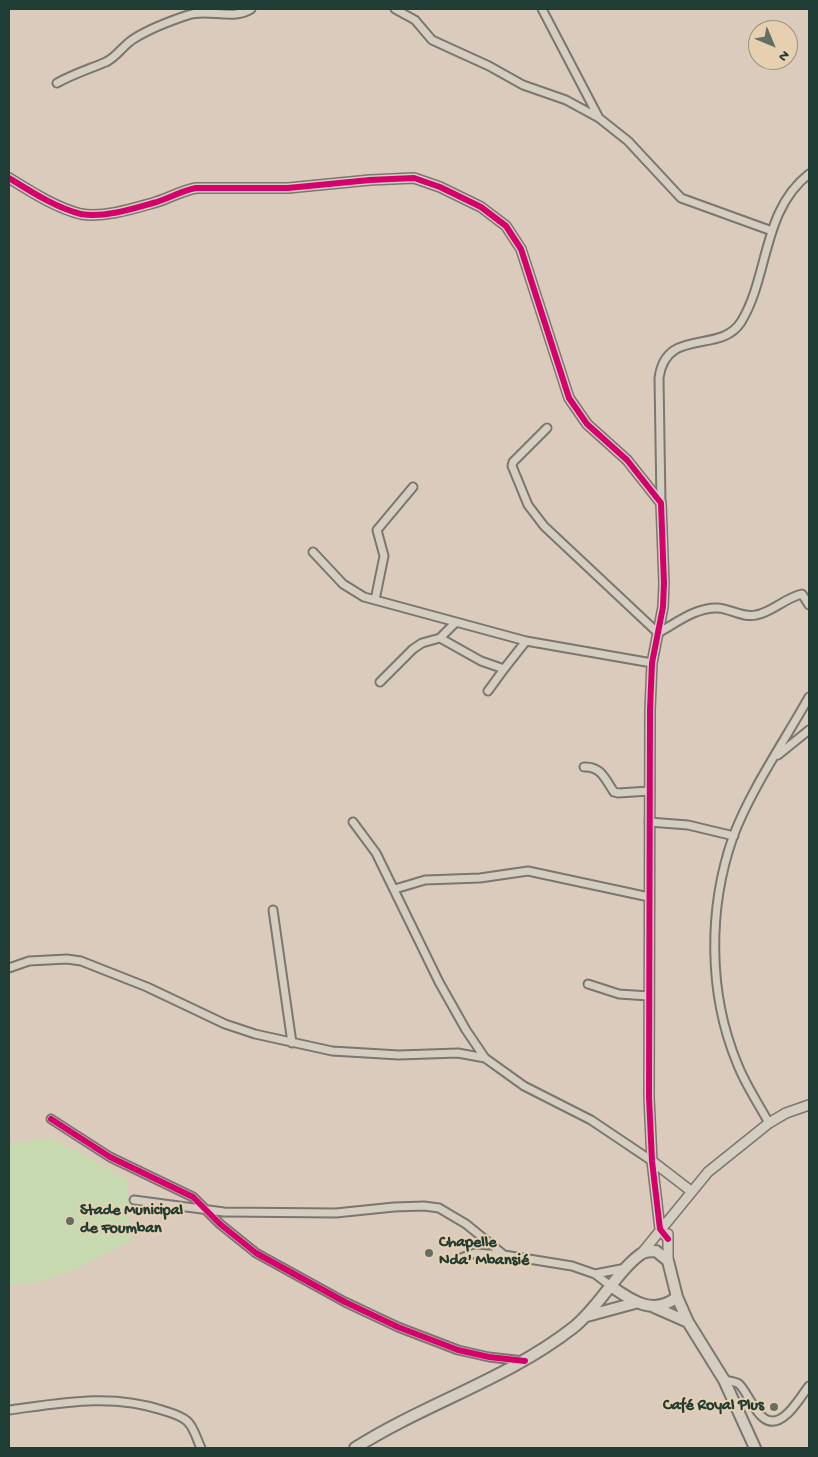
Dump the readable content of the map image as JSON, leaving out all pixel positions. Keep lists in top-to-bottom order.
{
  "places": ["Stade Municipal de Foumban", "Chapelle Nda' Mbansié", "Café Royal Plus"],
  "north": "bottom right"
}
